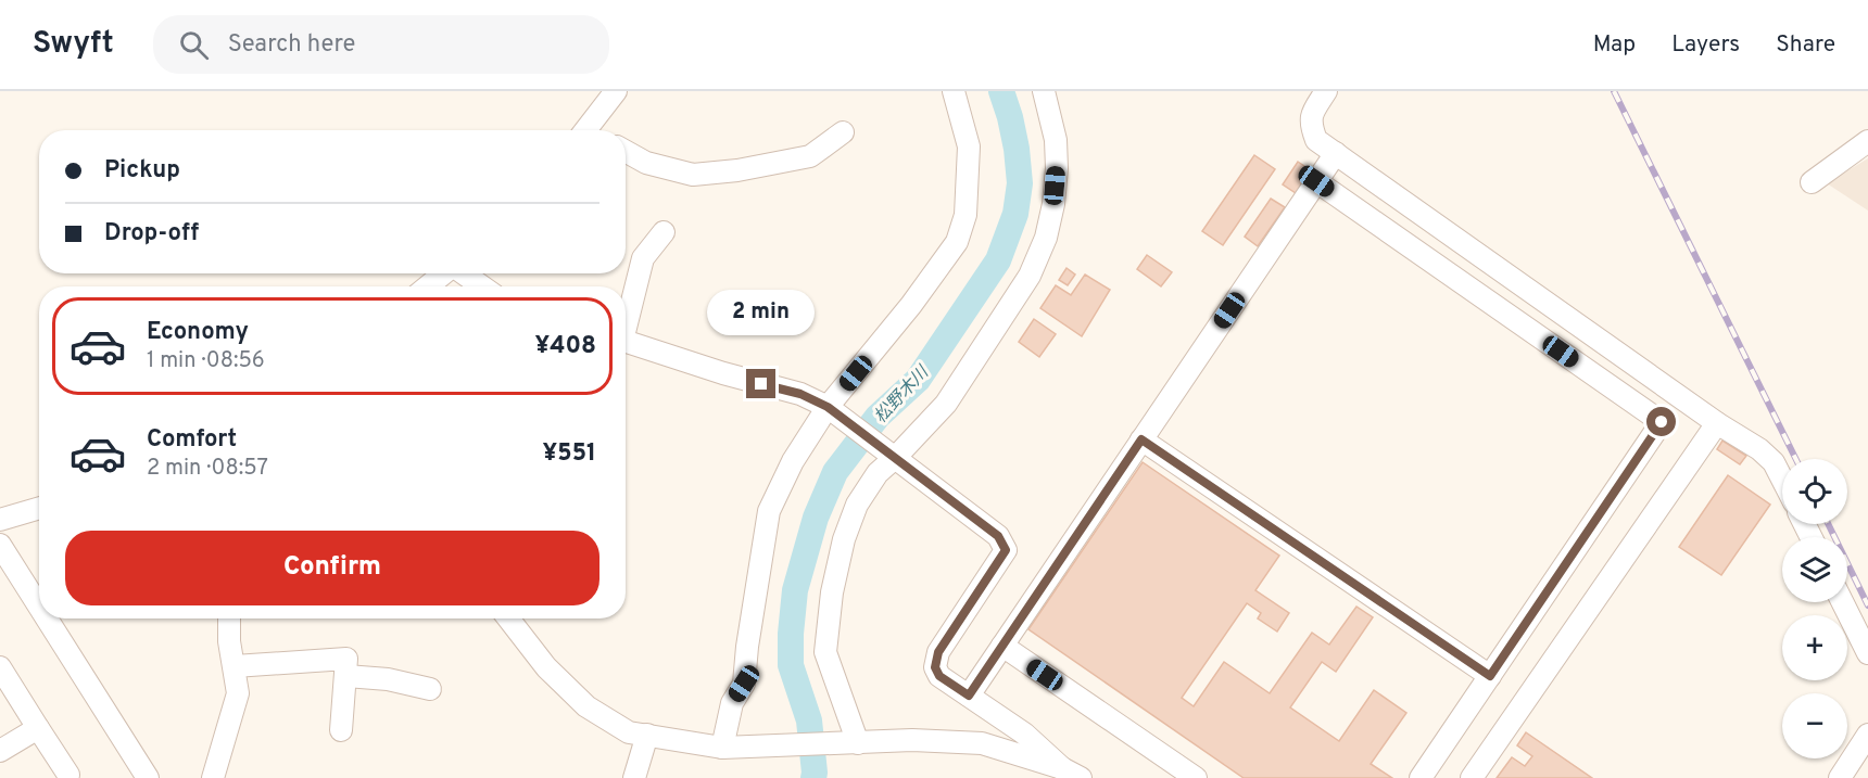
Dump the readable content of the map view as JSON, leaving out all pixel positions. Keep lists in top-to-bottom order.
{
  "water": ["松野木川"],
  "page": {
    "header": "Swyft",
    "search": "Search here",
    "nav": ["Map", "Layers", "Share"],
    "banner": ["Pickup", "Drop-off"],
    "bubble": "2 min",
    "list": [
      {
        "name": "Economy",
        "note": "1 min · 08:56",
        "value": "¥408"
      },
      {
        "name": "Comfort",
        "note": "2 min · 08:57",
        "value": "¥551"
      }
    ],
    "map_buttons": ["+", "−"],
    "buttons": "Confirm"
  }
}
